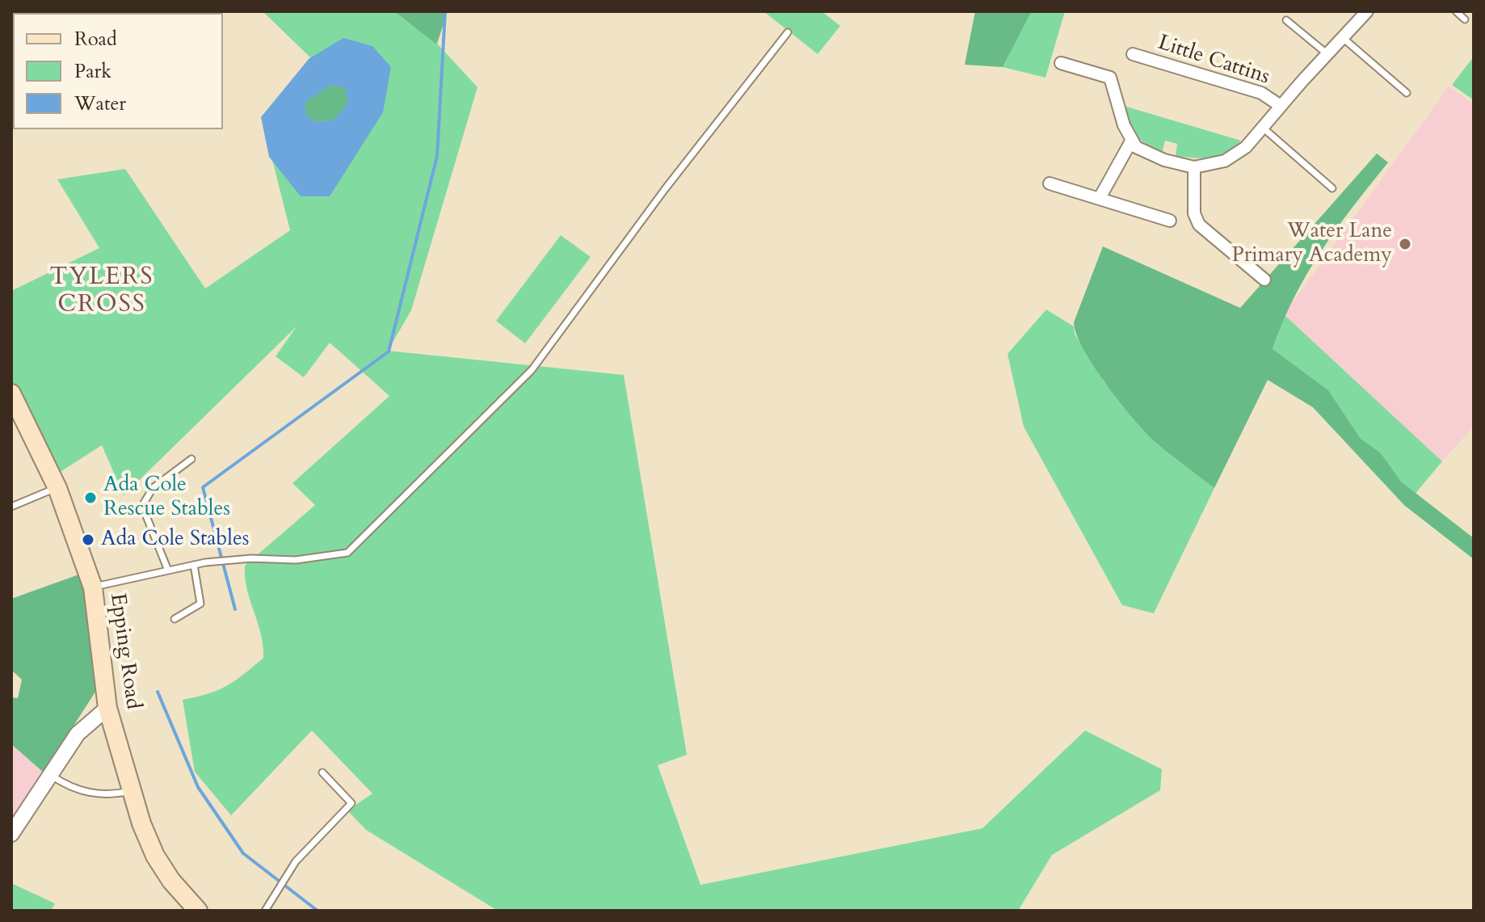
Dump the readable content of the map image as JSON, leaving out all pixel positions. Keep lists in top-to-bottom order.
{
  "streets": {
    "main road": ["Epping Road"],
    "street": ["Little Cattins"]
  },
  "districts": ["TYLERS CROSS"],
  "places": ["Water Lane Primary Academy", "Ada Cole Rescue Stables", "Ada Cole Stables"],
  "legend": ["Road", "Park", "Water"]
}
